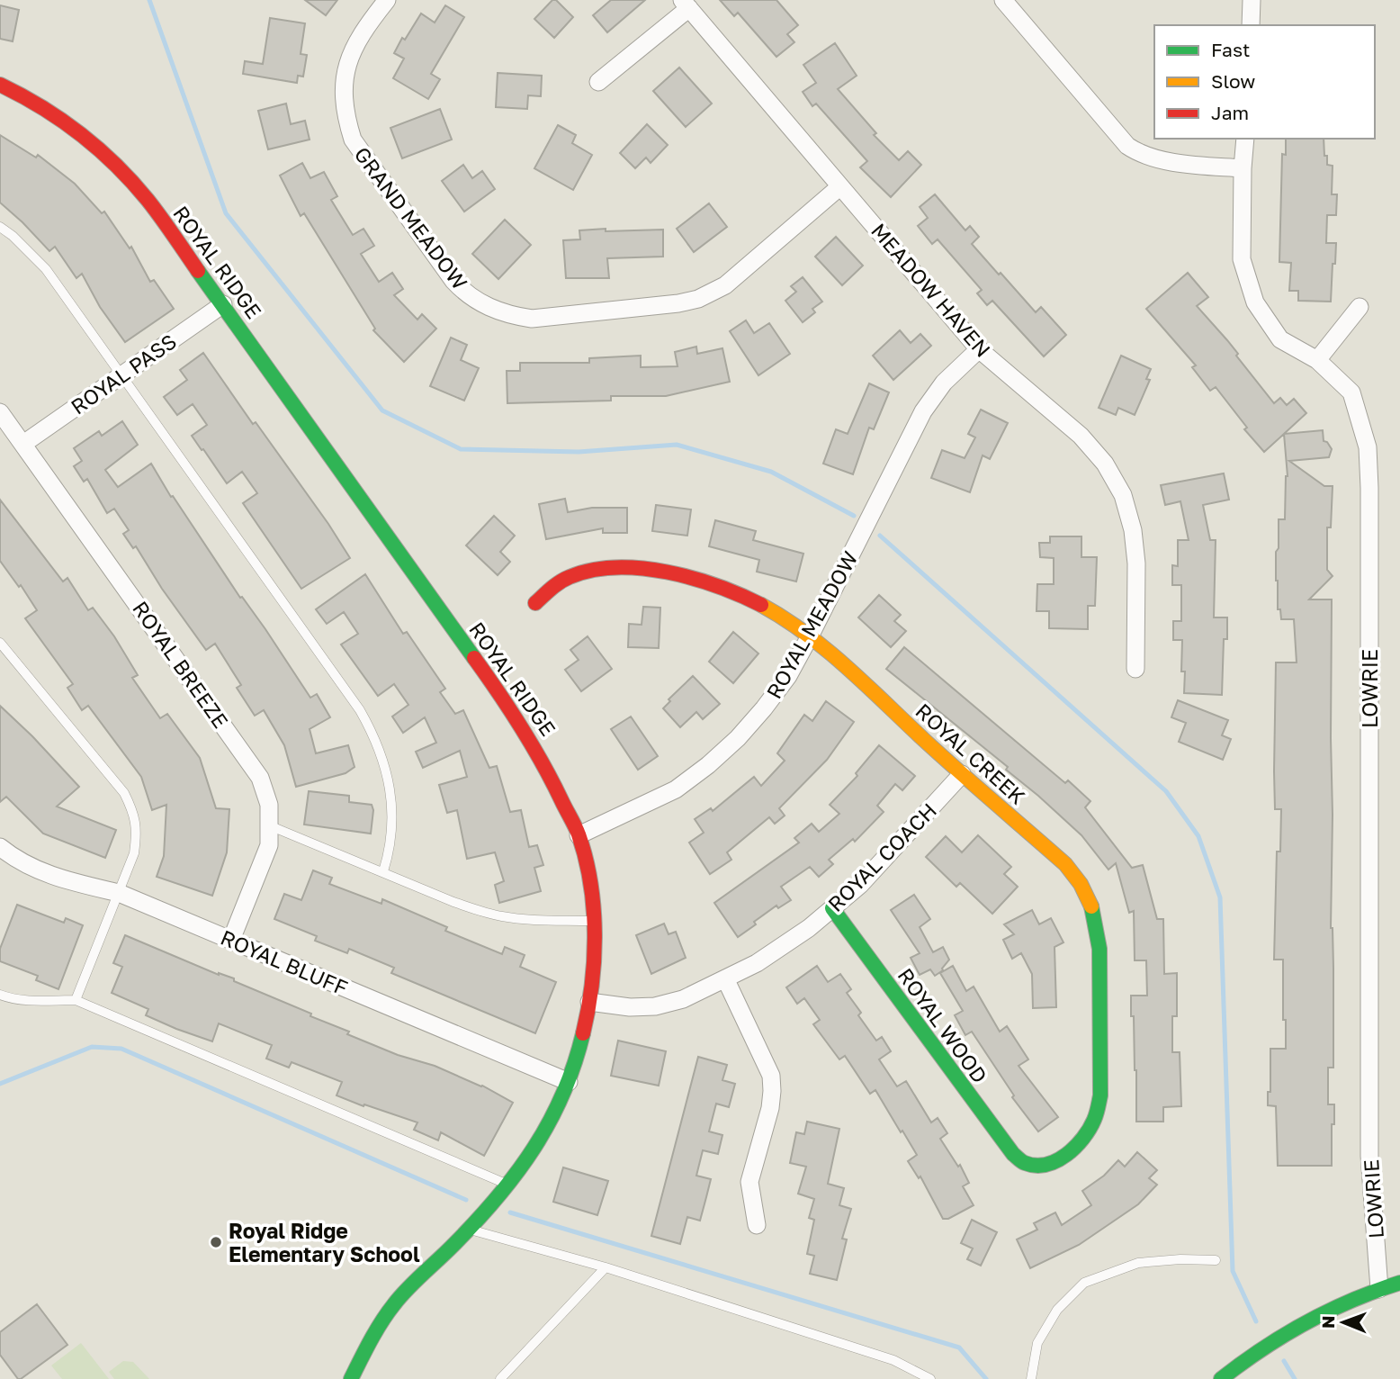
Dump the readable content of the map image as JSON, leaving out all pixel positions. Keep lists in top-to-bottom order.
{
  "streets": {
    "street": [
      "GRAND MEADOW",
      "ROYAL RIDGE",
      "MEADOW HAVEN",
      "ROYAL PASS",
      "ROYAL MEADOW",
      "ROYAL BREEZE",
      "LOWRIE",
      "ROYAL CREEK",
      "ROYAL COACH",
      "ROYAL BLUFF",
      "ROYAL WOOD"
    ]
  },
  "crossings": [
    ["GRAND MEADOW", "MEADOW HAVEN"],
    ["ROYAL RIDGE", "ROYAL PASS"],
    ["ROYAL RIDGE", "ROYAL MEADOW"],
    ["ROYAL RIDGE", "ROYAL COACH"],
    ["ROYAL RIDGE", "ROYAL BLUFF"],
    ["MEADOW HAVEN", "ROYAL MEADOW"],
    ["ROYAL PASS", "ROYAL BREEZE"],
    ["ROYAL MEADOW", "ROYAL CREEK"],
    ["ROYAL BREEZE", "ROYAL BLUFF"],
    ["ROYAL CREEK", "ROYAL COACH"],
    ["ROYAL CREEK", "ROYAL WOOD"],
    ["ROYAL COACH", "ROYAL WOOD"]
  ],
  "places": ["Royal Ridge Elementary School"],
  "legend": ["Fast", "Slow", "Jam"],
  "north": "left"
}
